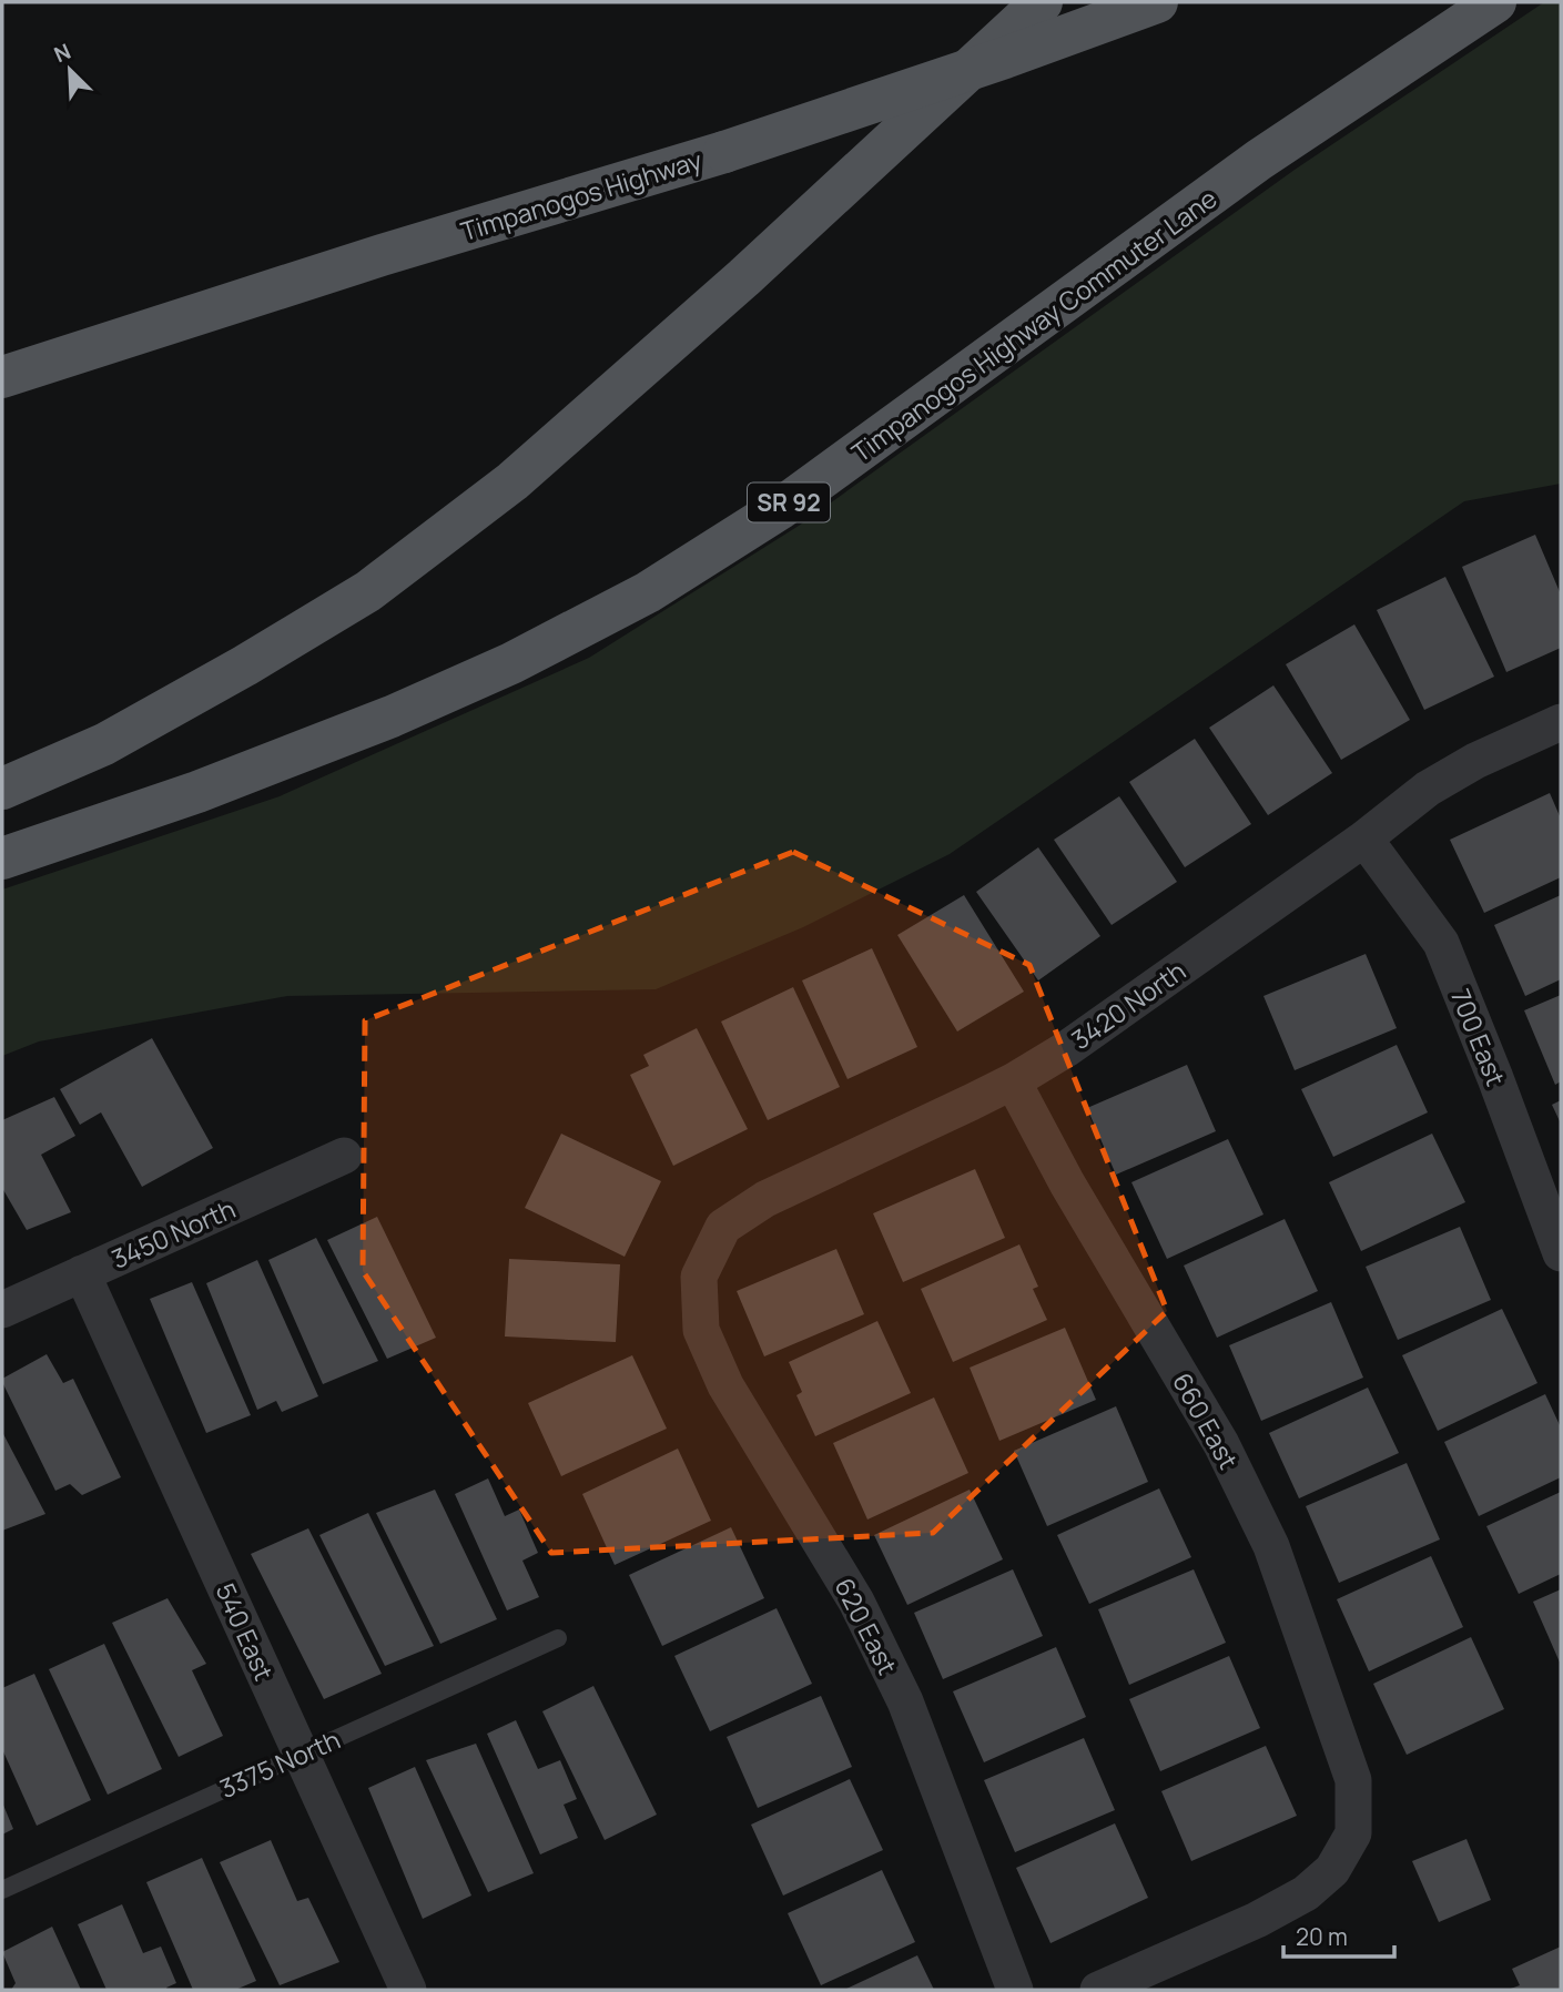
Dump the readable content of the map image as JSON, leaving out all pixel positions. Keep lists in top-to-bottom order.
{
  "streets": {
    "main road": ["Timpanogos Highway", "Timpanogos Highway Commuter Lane", "SR 92"],
    "street": [
      "3420 North",
      "700 East",
      "3450 North",
      "660 East",
      "620 East",
      "540 East"
    ],
    "lane": ["3375 North"]
  },
  "crossings": [
    ["3420 North", "700 East"],
    ["3420 North", "660 East"],
    ["3420 North", "620 East"],
    ["3450 North", "540 East"],
    ["540 East", "3375 North"]
  ],
  "scale_bar": "20 m",
  "north": "top left"
}
